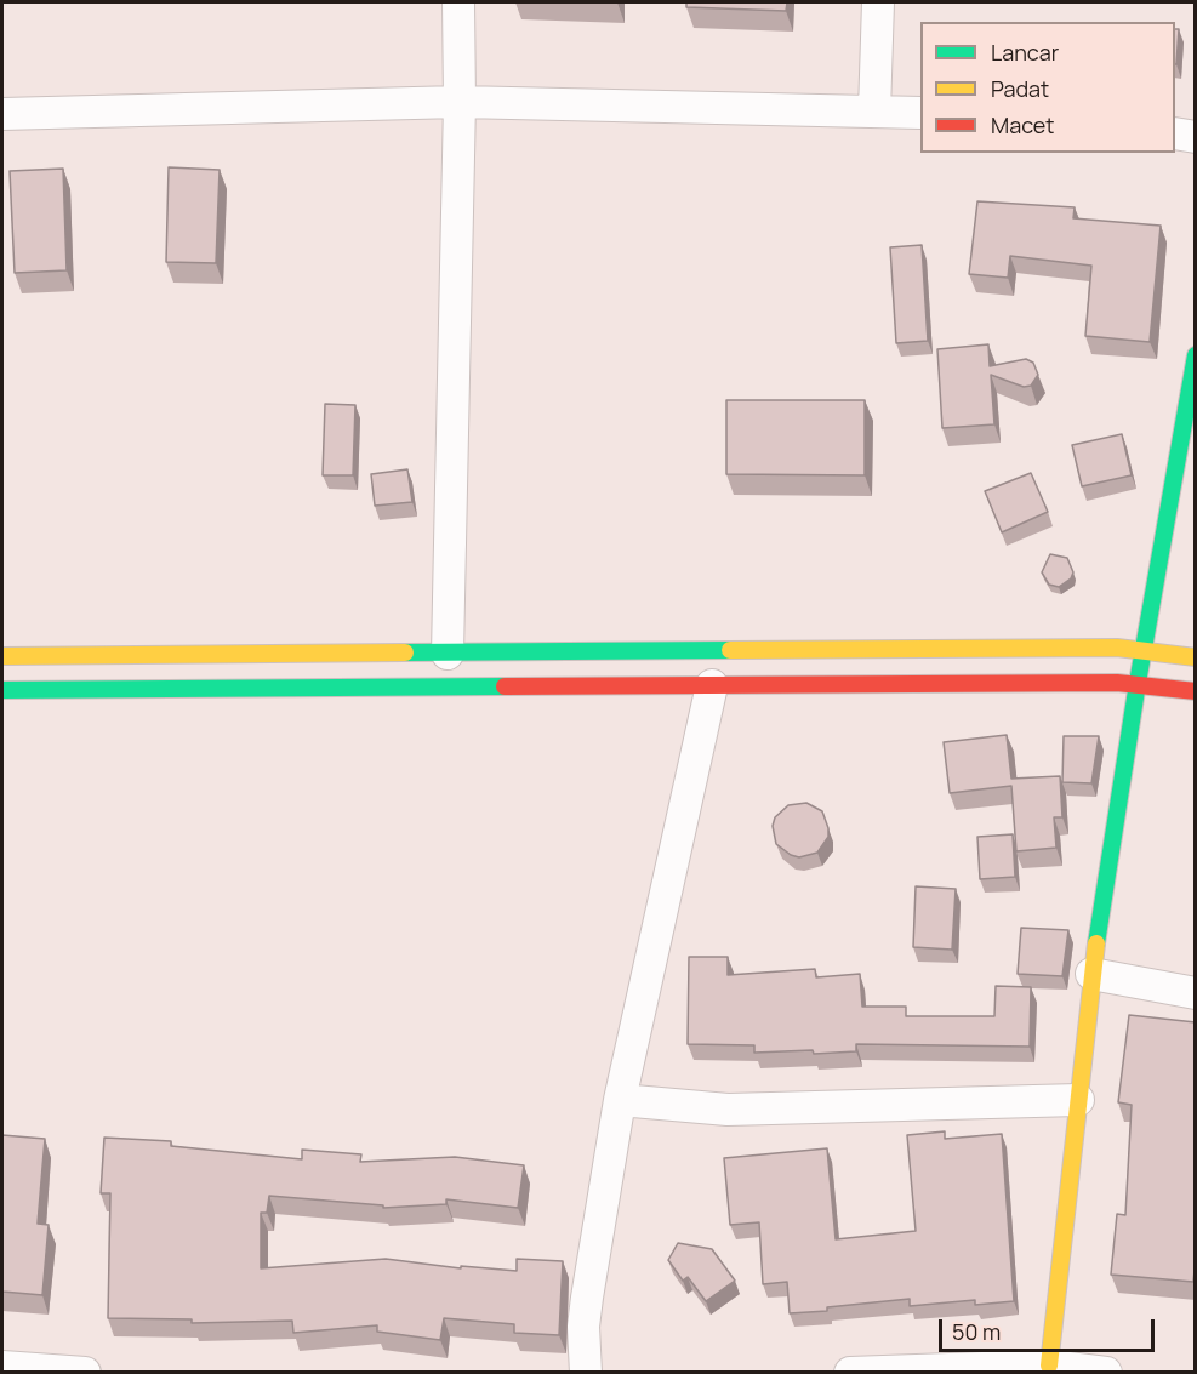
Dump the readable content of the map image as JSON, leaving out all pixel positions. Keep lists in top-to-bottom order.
{
  "legend": ["Lancar", "Padat", "Macet"],
  "scale_bar": "50 m"
}
